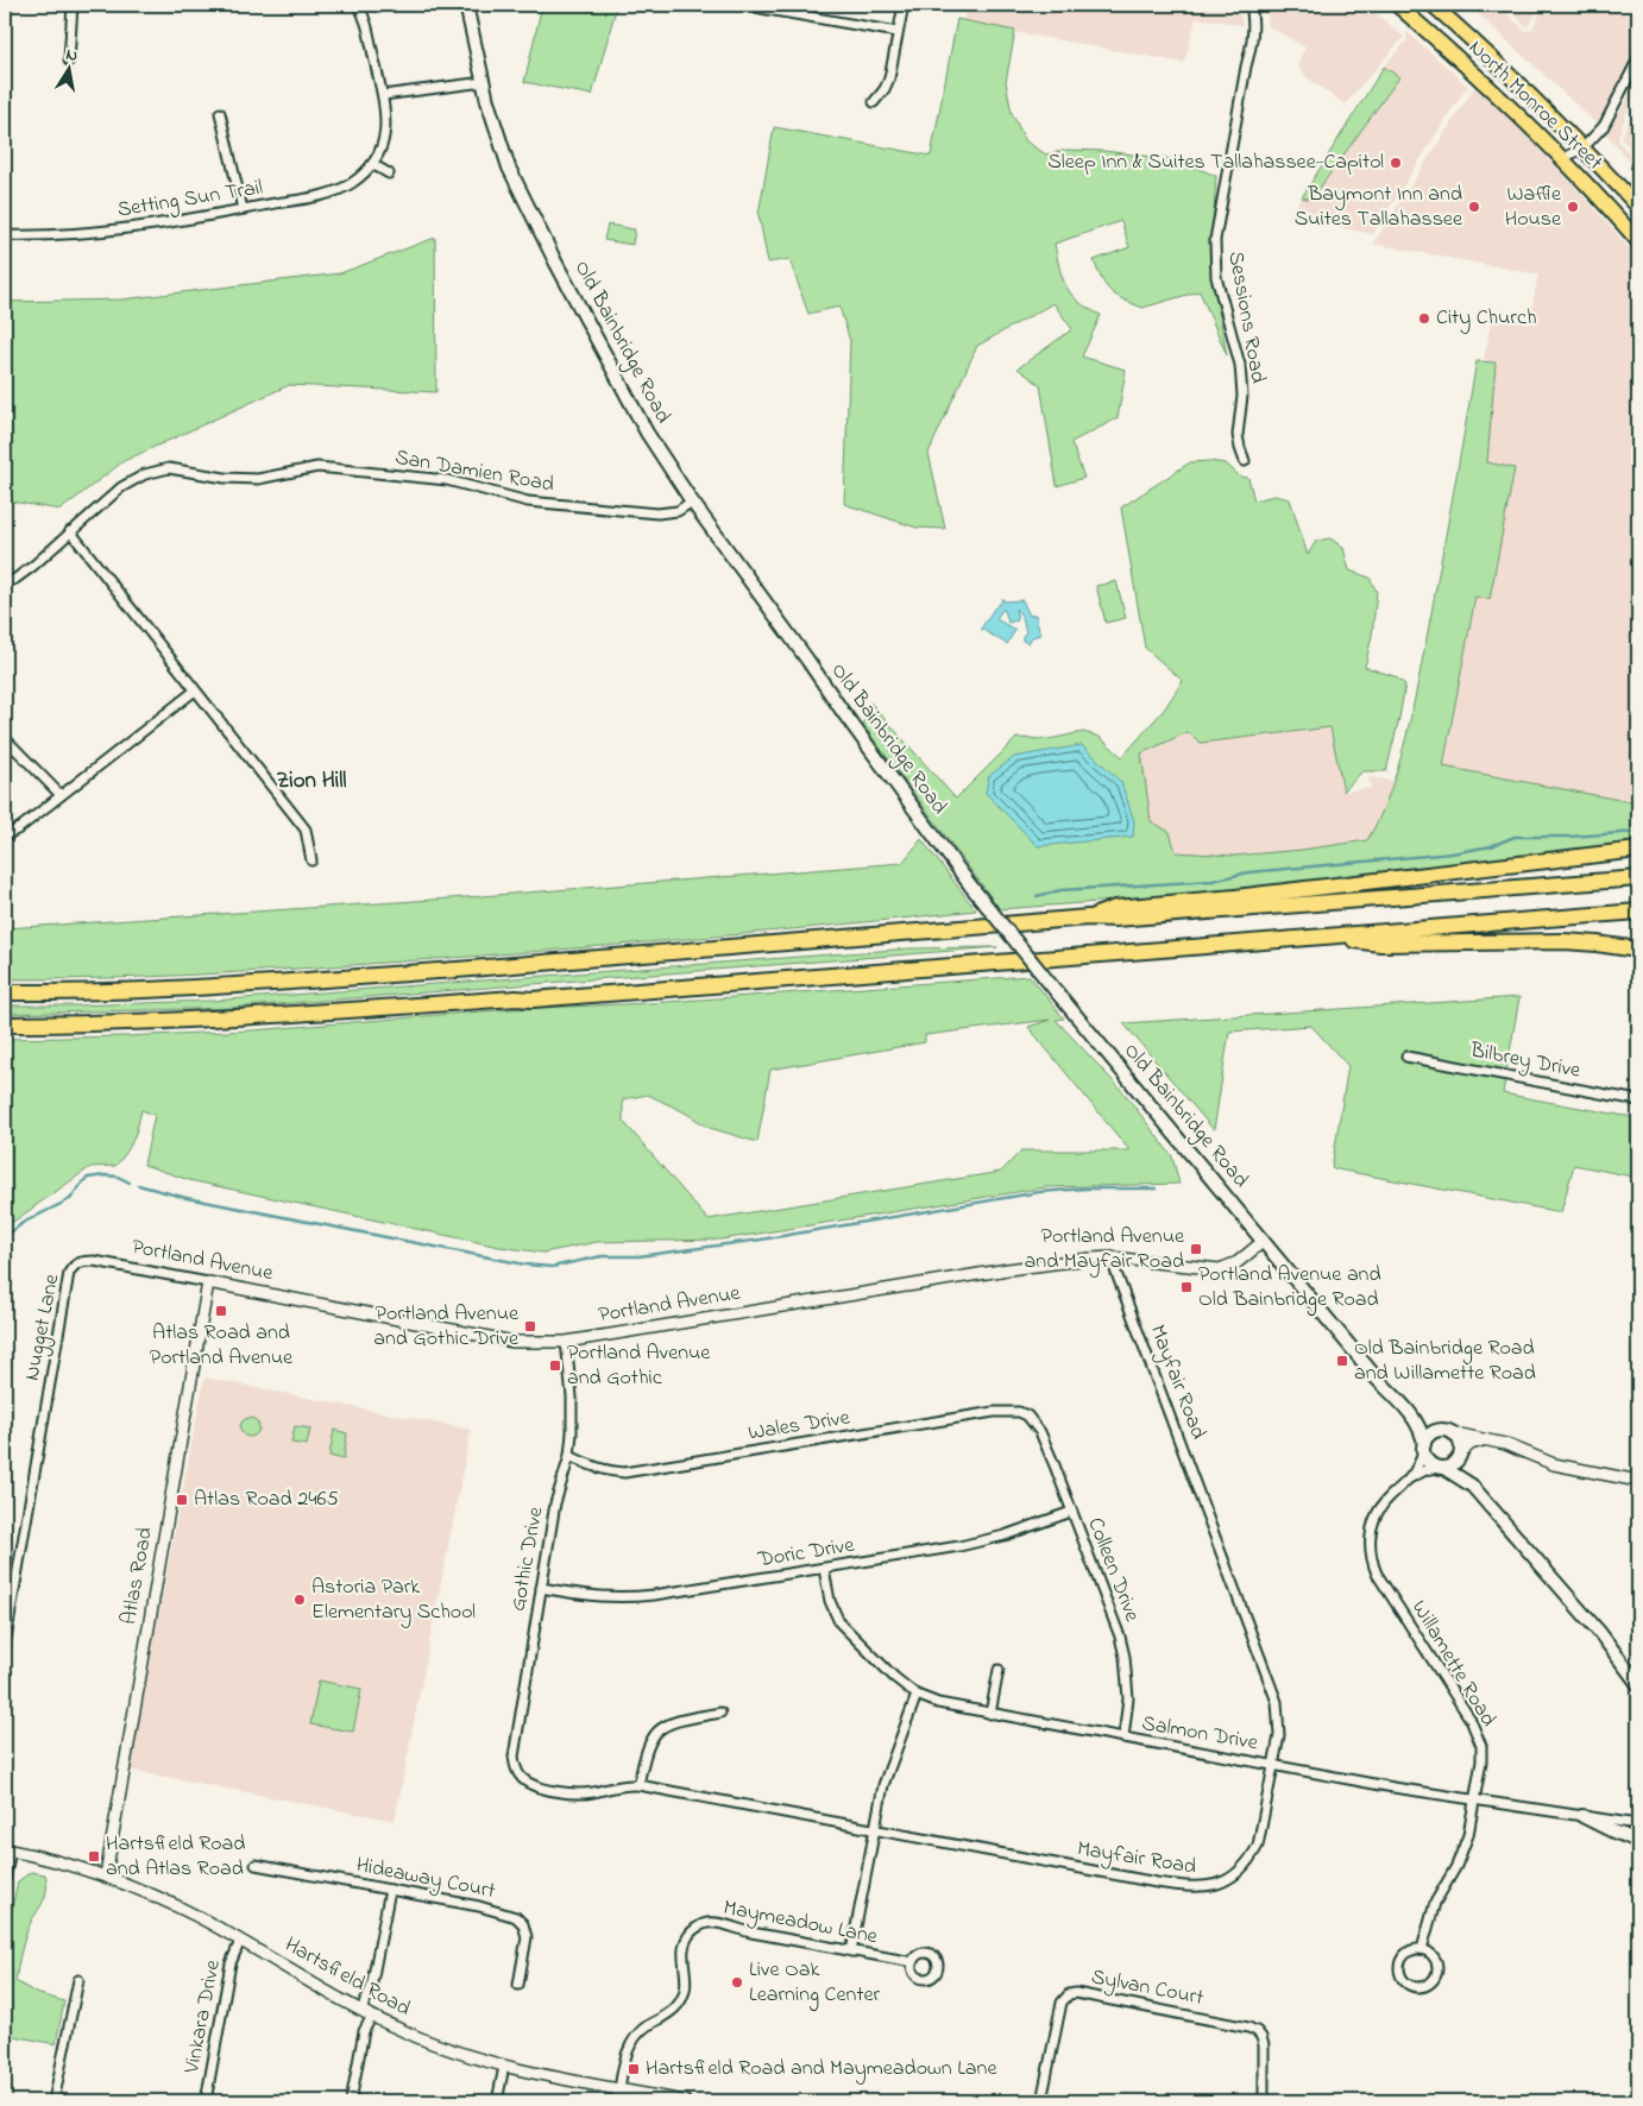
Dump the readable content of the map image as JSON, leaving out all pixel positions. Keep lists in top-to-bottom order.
{
  "streets": {
    "highway": ["North Monroe Street"],
    "main road": ["Old Bainbridge Road"],
    "street": [
      "Setting Sun Trail",
      "Sessions Road",
      "San Damien Road",
      "Bilbrey Drive",
      "Portland Avenue",
      "Nugget Lane",
      "Mayfair Road",
      "Wales Drive",
      "Doric Drive",
      "Gothic Drive",
      "Colleen Drive",
      "Atlas Road",
      "Willamette Road",
      "Salmon Drive",
      "Hideaway Court",
      "Maymeadow Lane",
      "Hartsfield Road",
      "Sylvan Court",
      "Vinkara Drive"
    ]
  },
  "crossings": [
    ["Old Bainbridge Road", "San Damien Road"],
    ["Old Bainbridge Road", "Portland Avenue"],
    ["Old Bainbridge Road", "Willamette Road"],
    ["Portland Avenue", "Nugget Lane"],
    ["Portland Avenue", "Mayfair Road"],
    ["Portland Avenue", "Gothic Drive"],
    ["Portland Avenue", "Atlas Road"],
    ["Mayfair Road", "Gothic Drive"],
    ["Mayfair Road", "Salmon Drive"],
    ["Wales Drive", "Gothic Drive"],
    ["Wales Drive", "Colleen Drive"],
    ["Doric Drive", "Gothic Drive"],
    ["Doric Drive", "Colleen Drive"],
    ["Doric Drive", "Salmon Drive"],
    ["Colleen Drive", "Salmon Drive"],
    ["Atlas Road", "Hartsfield Road"],
    ["Willamette Road", "Salmon Drive"],
    ["Maymeadow Lane", "Hartsfield Road"],
    ["Hartsfield Road", "Vinkara Drive"]
  ],
  "districts": ["Zion Hill"],
  "places": {
    "other": [
      "Sleep Inn & Suites Tallahassee-Capitol",
      "Baymont Inn and Suites Tallahassee",
      "Waffle House",
      "City Church",
      "Astoria Park Elementary School",
      "Live Oak Learning Center"
    ],
    "transit": [
      "Portland Avenue and Mayfair Road",
      "Portland Avenue and Old Bainbridge Road",
      "Atlas Road and Portland Avenue",
      "Portland Avenue and Gothic Drive",
      "Old Bainbridge Road and Willamette Road",
      "Portland Avenue and Gothic",
      "Atlas Road 2465",
      "Hartsfield Road and Atlas Road",
      "Hartsfield Road and Maymeadown Lane"
    ]
  },
  "north": "top"
}
